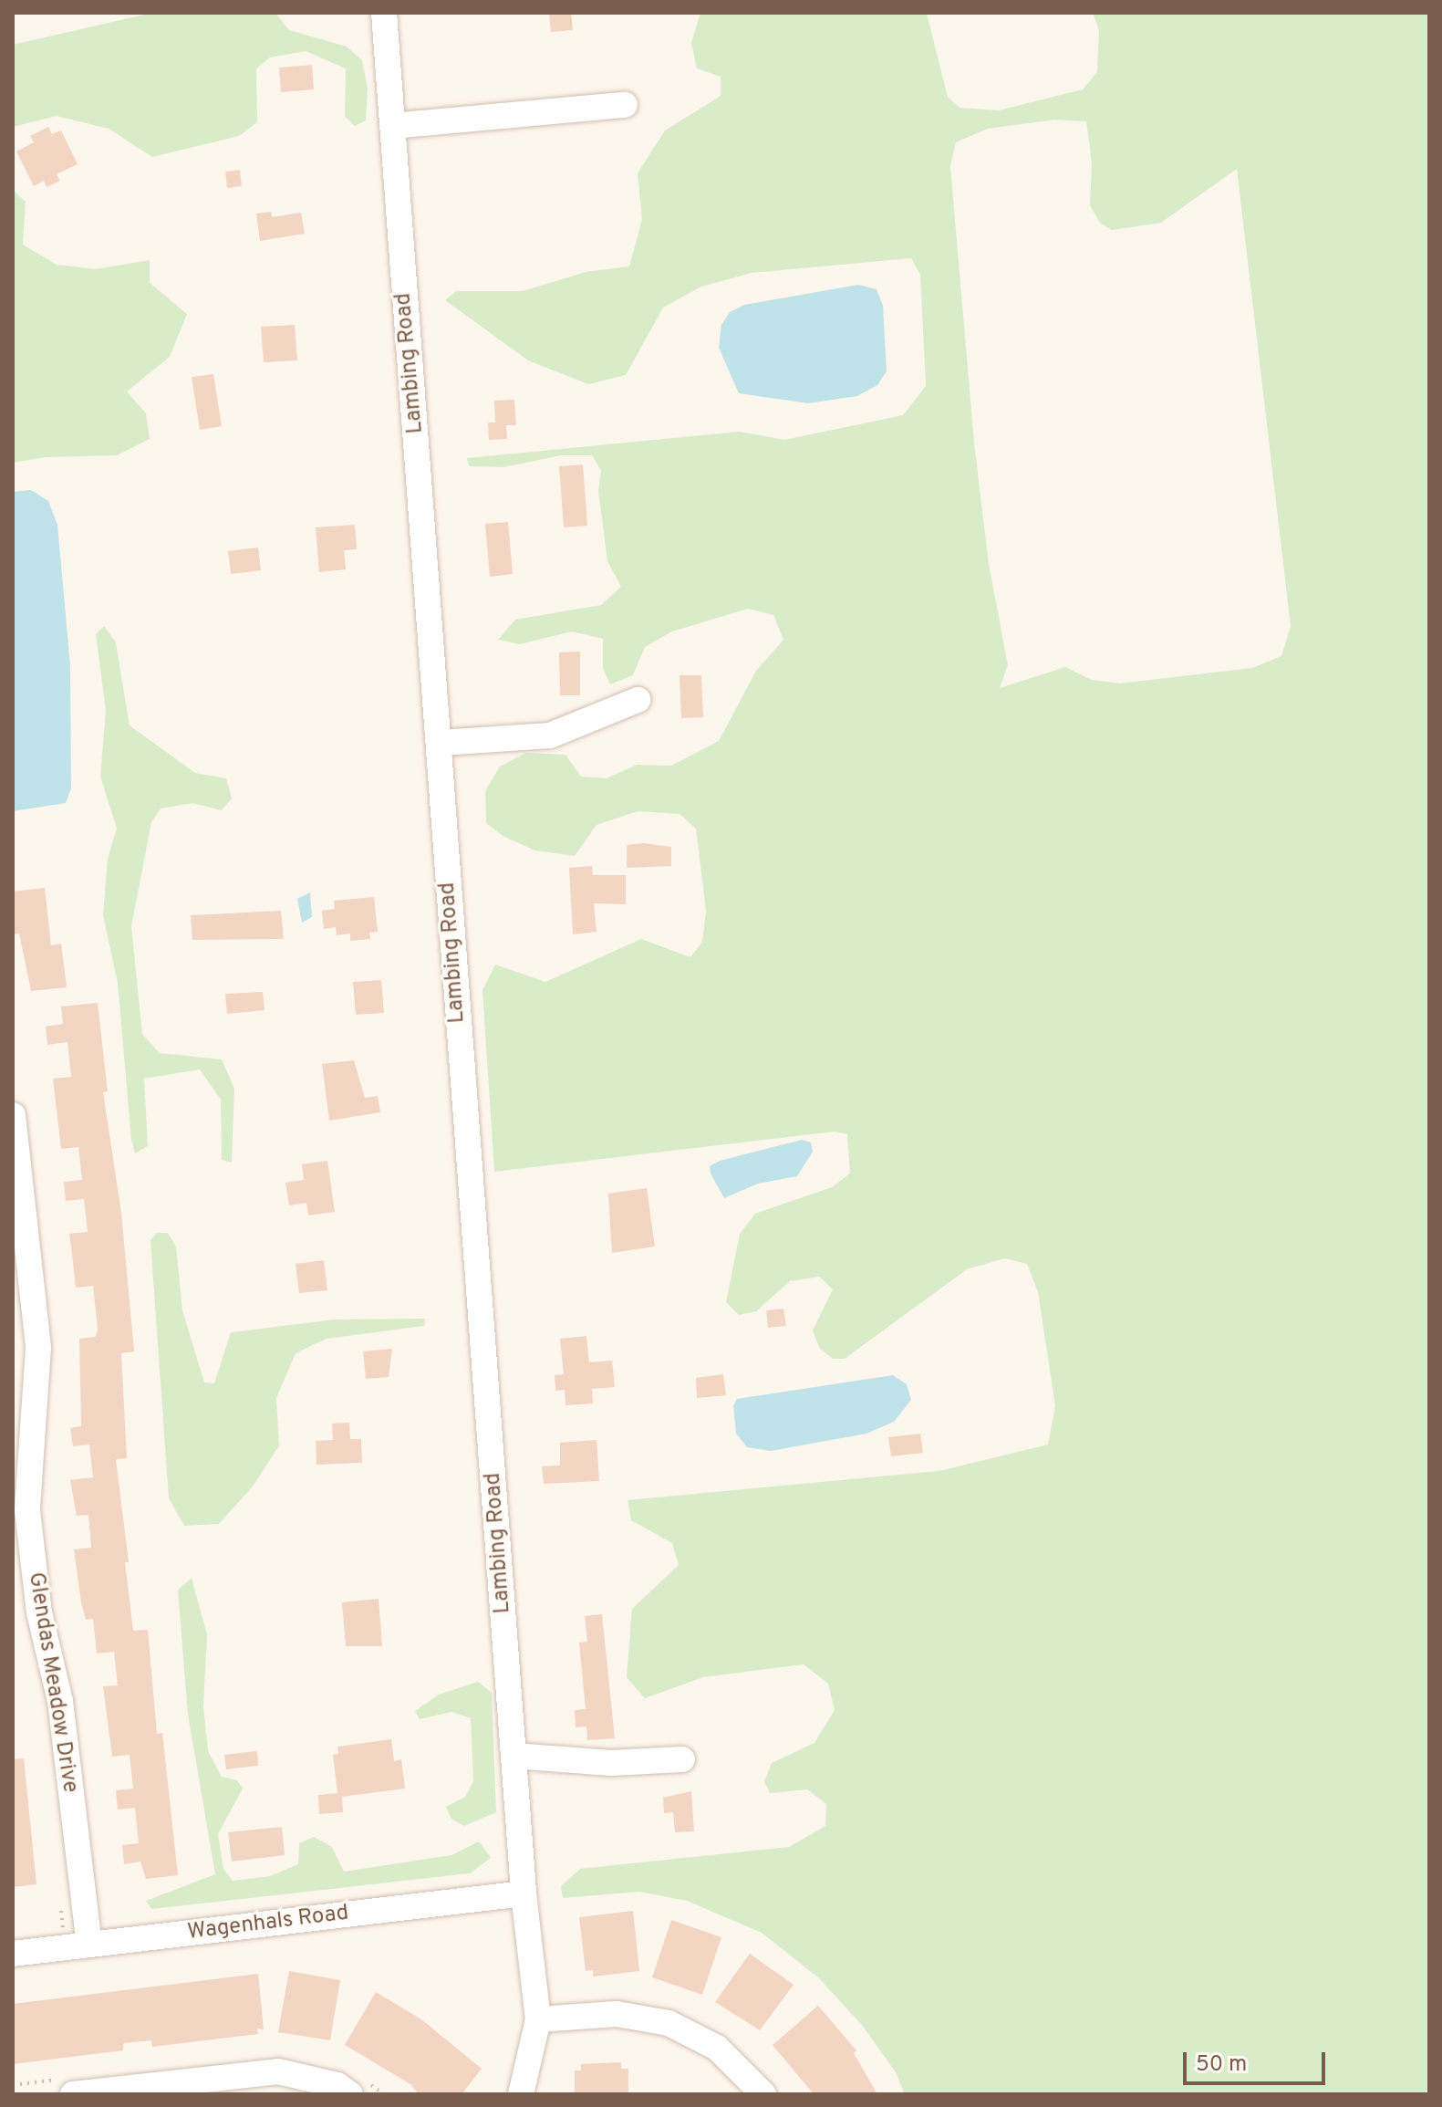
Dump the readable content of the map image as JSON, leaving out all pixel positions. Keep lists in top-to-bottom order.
{
  "streets": {
    "street": ["Lambing Road", "Glendas Meadow Drive", "Wagenhals Road"]
  },
  "crossings": [
    ["Lambing Road", "Wagenhals Road"],
    ["Glendas Meadow Drive", "Wagenhals Road"]
  ],
  "scale_bar": "50 m"
}
